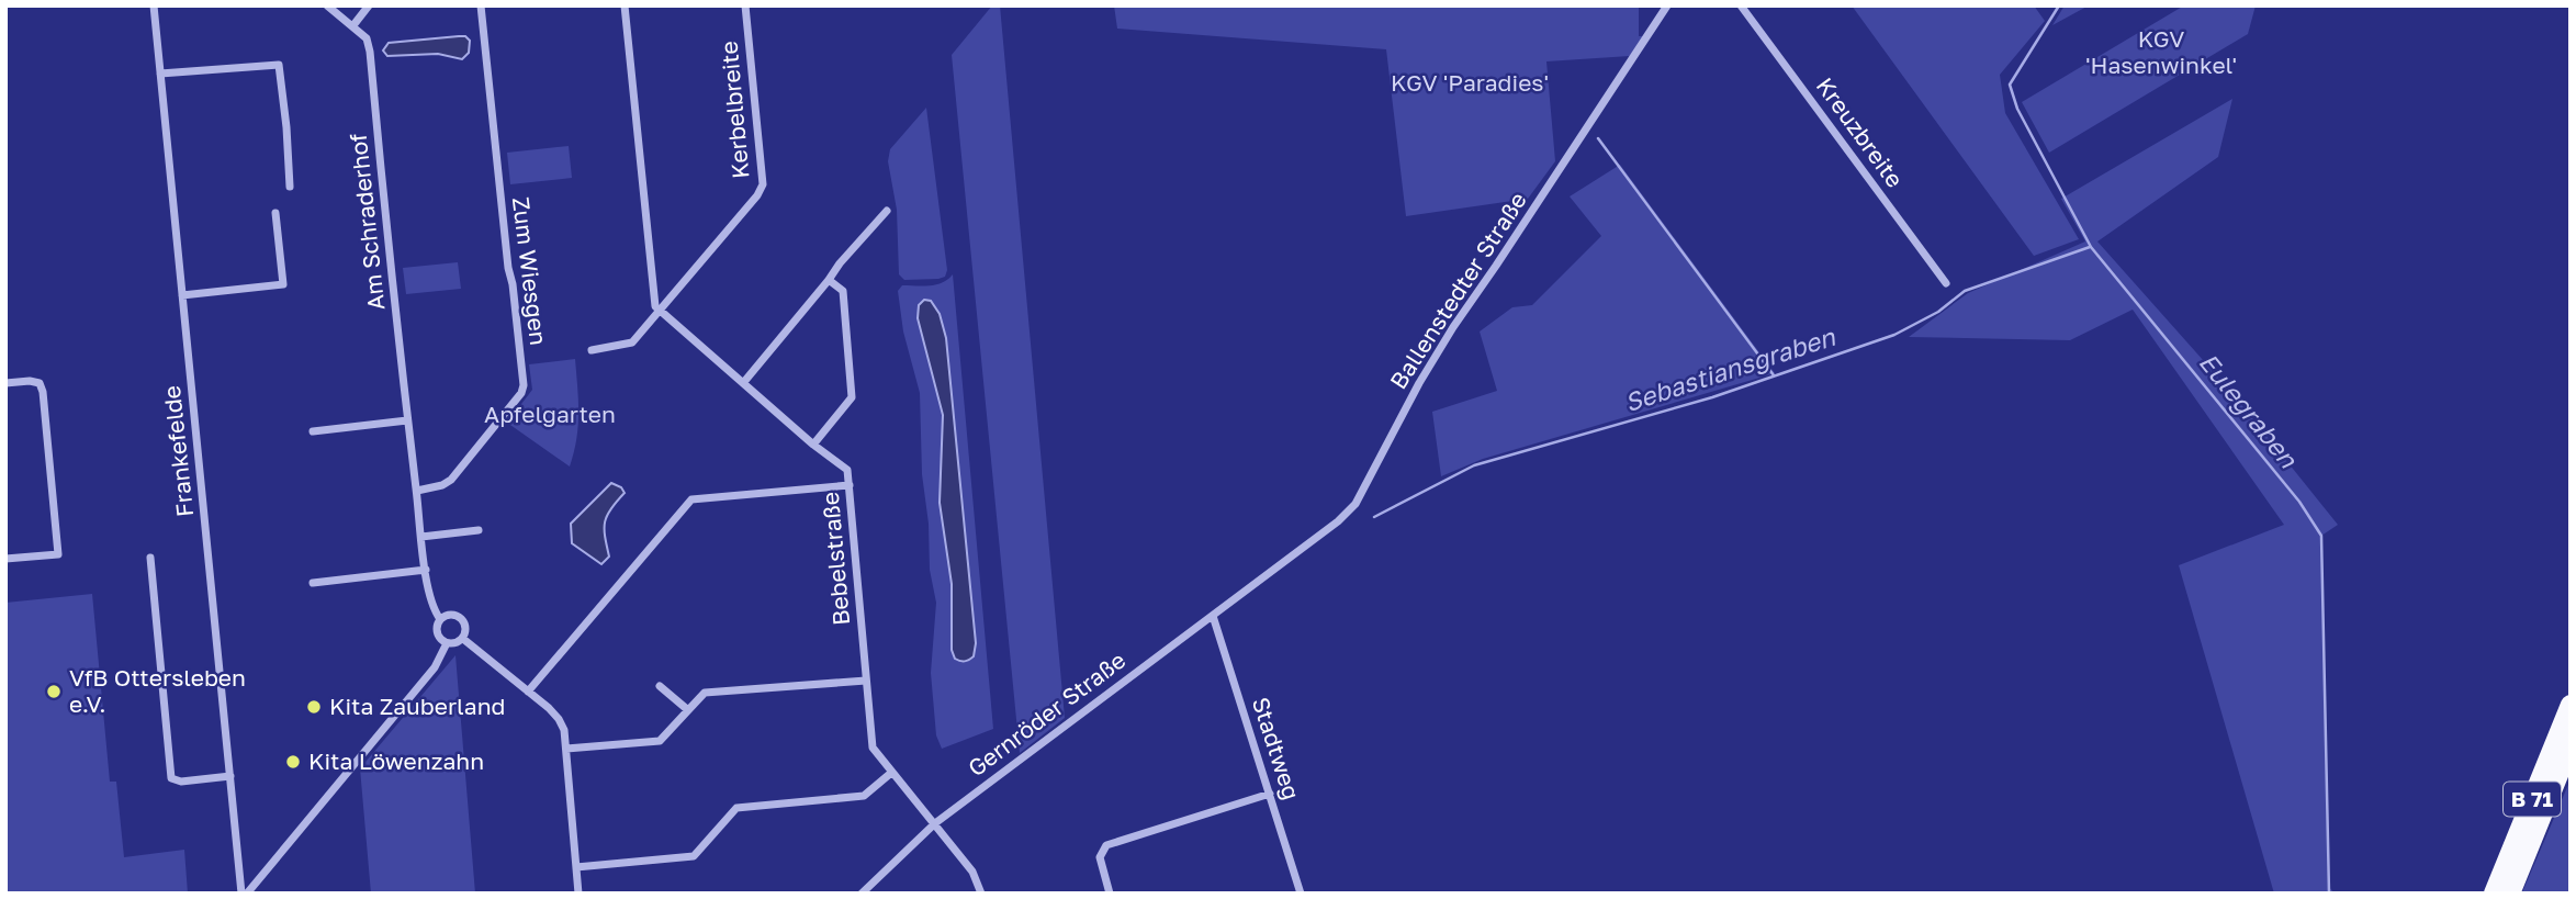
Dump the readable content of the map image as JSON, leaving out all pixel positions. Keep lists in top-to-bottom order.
{
  "streets": {
    "highway": ["B 71"],
    "street": [
      "Kerbelbreite",
      "Kreuzbreite",
      "Am Schraderhof",
      "Zum Wiesgen",
      "Ballenstedter Straße",
      "Frankefelde",
      "Bebelstraße",
      "Gernröder Straße",
      "Stadtweg"
    ]
  },
  "crossings": [
    ["Kerbelbreite", "Bebelstraße"],
    ["Am Schraderhof", "Zum Wiesgen"],
    ["Ballenstedter Straße", "Gernröder Straße"],
    ["Bebelstraße", "Gernröder Straße"],
    ["Gernröder Straße", "Stadtweg"]
  ],
  "water": ["Sebastiansgraben", "Eulegraben"],
  "parks": ["KGV 'Hasenwinkel'", "KGV 'Paradies'", "Apfelgarten"],
  "places": ["VfB Ottersleben e.V.", "Kita Zauberland", "Kita Löwenzahn"]
}
